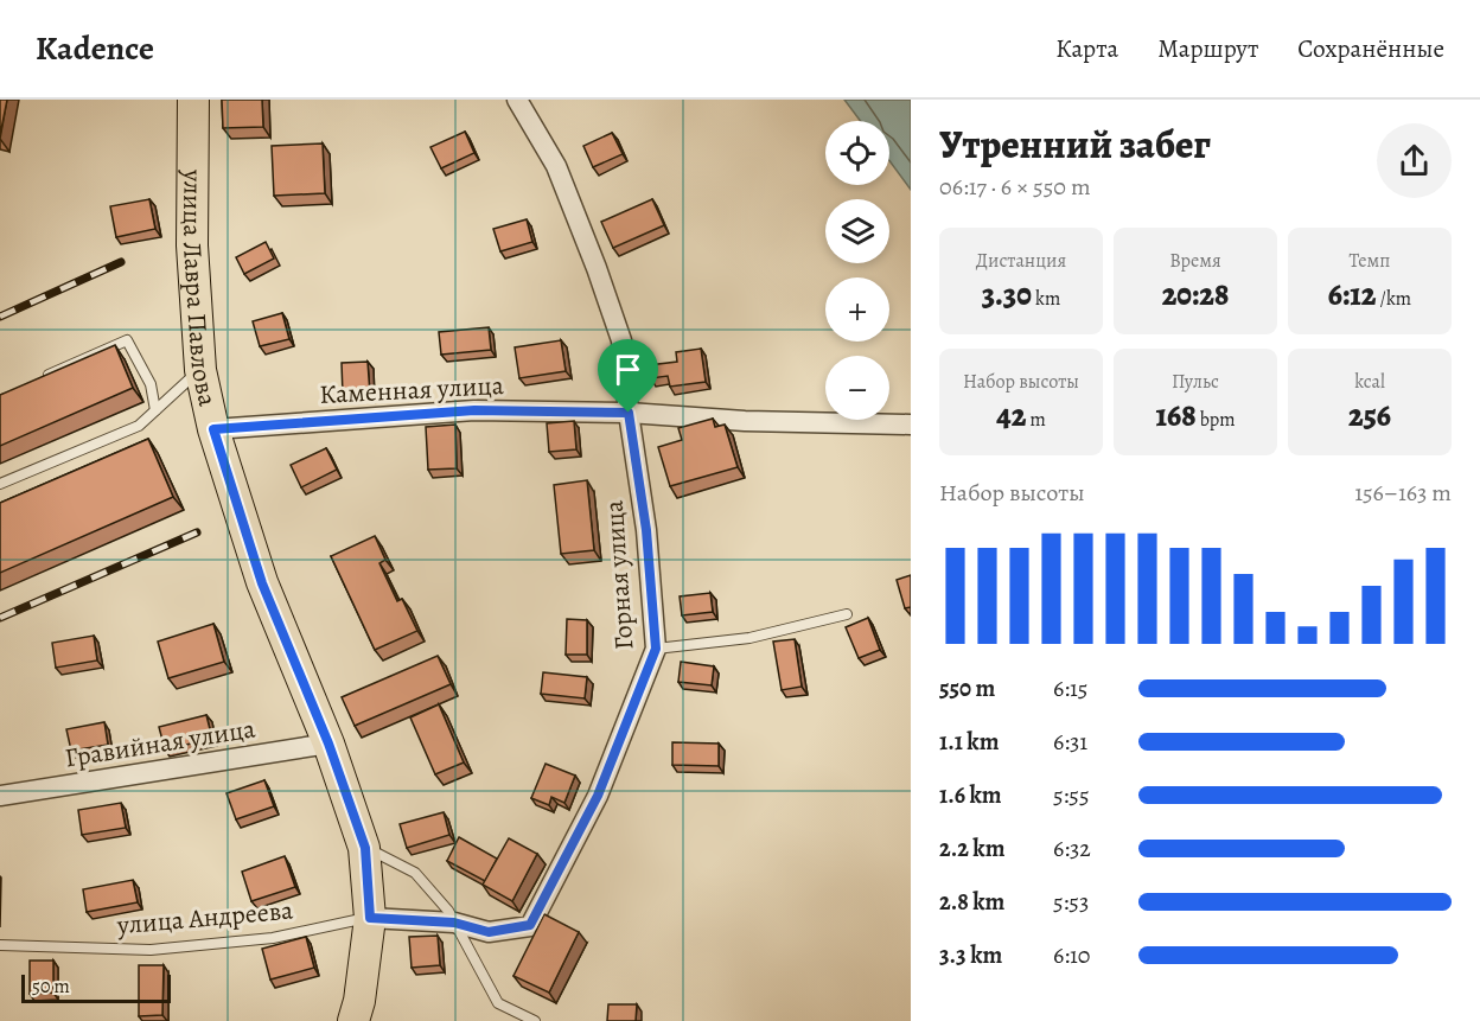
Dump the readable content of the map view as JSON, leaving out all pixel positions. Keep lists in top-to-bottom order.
{
  "streets": {
    "main road": ["улица Лавра Павлова"],
    "street": ["Каменная улица", "Горная улица", "Гравийная улица"],
    "lane": ["улица Андреева"]
  },
  "crossings": [
    ["улица Лавра Павлова", "Каменная улица"],
    ["улица Лавра Павлова", "Горная улица"],
    ["улица Лавра Павлова", "Гравийная улица"],
    ["улица Лавра Павлова", "улица Андреева"],
    ["Каменная улица", "Горная улица"],
    ["Горная улица", "улица Андреева"]
  ],
  "scale_bar": "50 m",
  "page": {
    "header": "Kadence",
    "nav": ["Карта", "Маршрут", "Сохранённые"],
    "heading": ["Утренний забег", "06:17 · 6 × 550 m"],
    "map_buttons": ["+", "−"],
    "stats": [
      ["Дистанция", "3.30 km"],
      ["Время", "20:28"],
      ["Темп", "6:12 /km"],
      ["Набор высоты", "42 m"],
      ["Пульс", "168 bpm"],
      ["kcal", "256"]
    ],
    "chart": ["Набор высоты", "156–163 m"],
    "list": [
      {
        "name": "550 m",
        "note": "6:15"
      },
      {
        "name": "1.1 km",
        "note": "6:31"
      },
      {
        "name": "1.6 km",
        "note": "5:55"
      },
      {
        "name": "2.2 km",
        "note": "6:32"
      },
      {
        "name": "2.8 km",
        "note": "5:53"
      },
      {
        "name": "3.3 km",
        "note": "6:10"
      }
    ],
    "scale": "50 m"
  }
}
